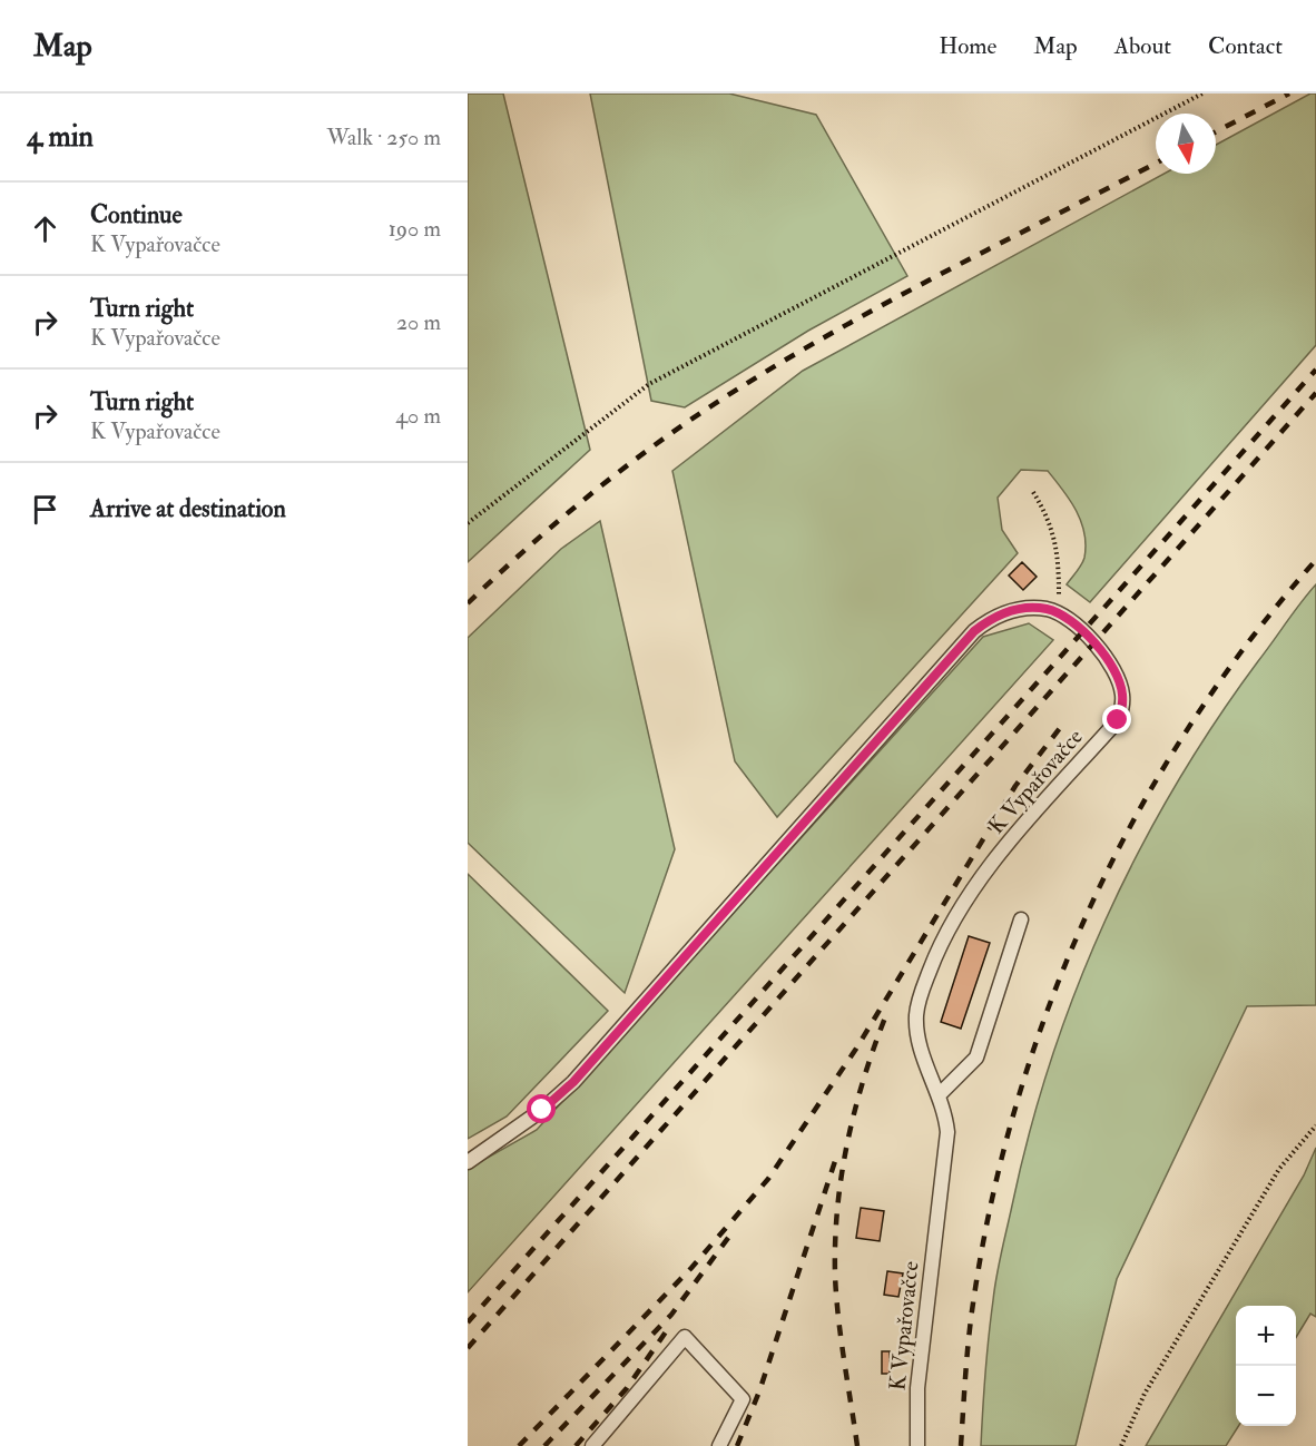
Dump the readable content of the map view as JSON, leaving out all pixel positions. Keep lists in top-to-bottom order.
{
  "streets": {
    "lane": ["K Vypařovačce"]
  },
  "north": "bottom",
  "page": {
    "header": "Map",
    "nav": [
      "Home",
      "Map",
      "About",
      "Contact"
    ],
    "heading": ["4 min", "Walk · 250 m"],
    "list": [
      ["Continue", "K Vypařovačce", "190 m"],
      ["Turn right", "K Vypařovačce", "20 m"],
      ["Turn right", "K Vypařovačce", "40 m"],
      "Arrive at destination"
    ],
    "map_buttons": ["+", "−"]
  }
}
